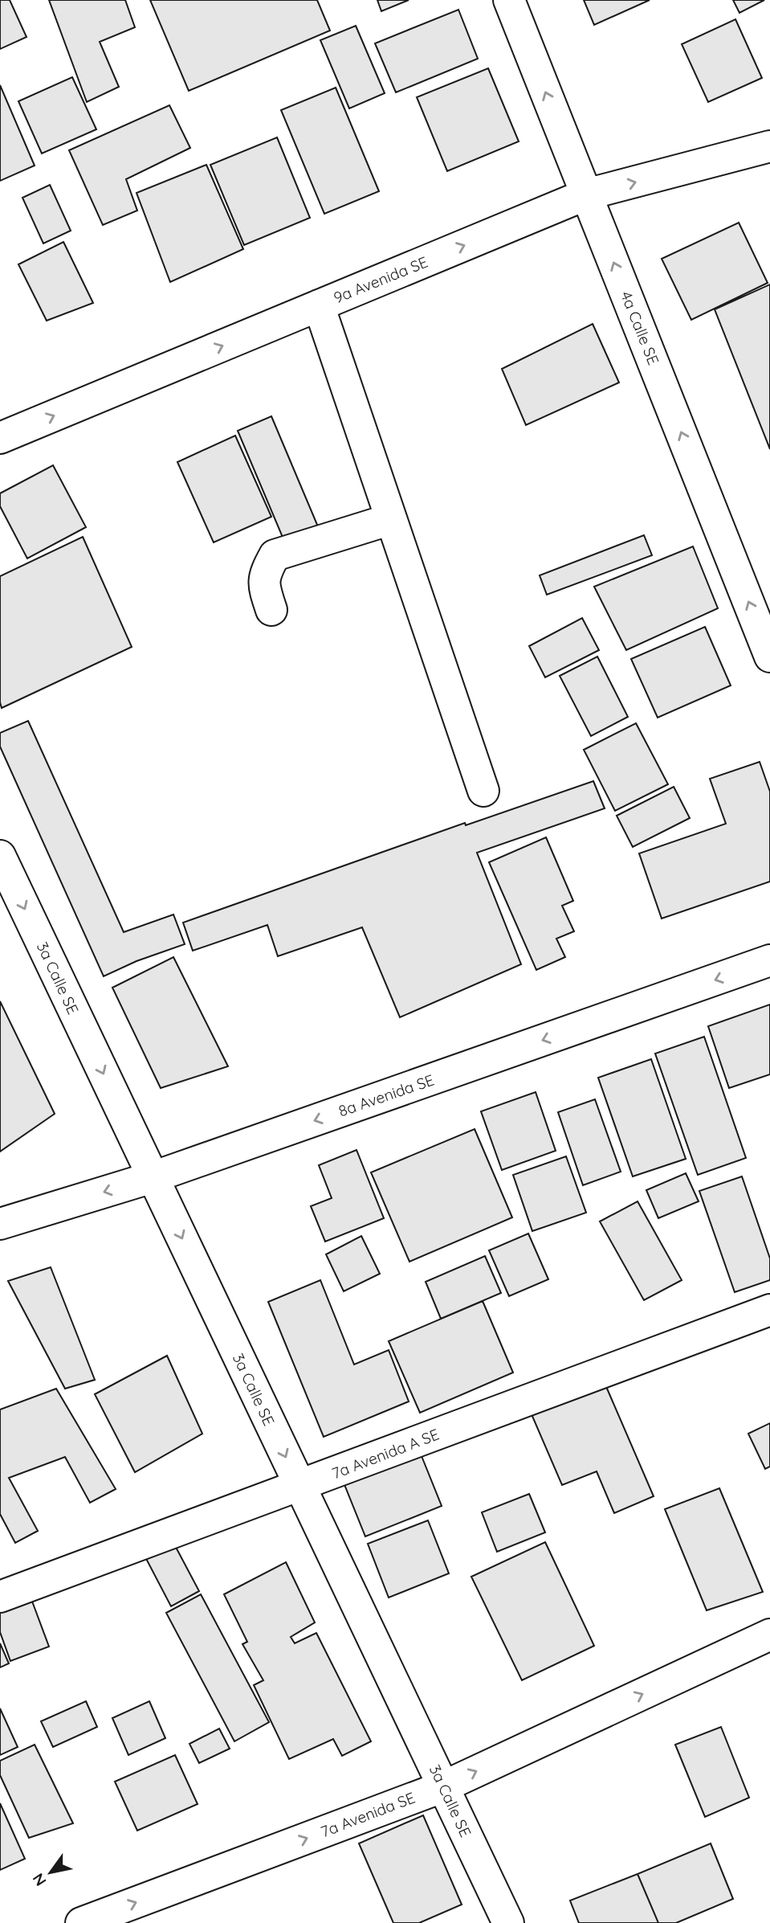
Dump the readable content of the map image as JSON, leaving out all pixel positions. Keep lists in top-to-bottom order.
{
  "streets": {
    "street": [
      "9a Avenida SE",
      "4a Calle SE",
      "3a Calle SE",
      "8a Avenida SE",
      "7a Avenida A SE",
      "7a Avenida SE"
    ]
  },
  "crossings": [
    ["9a Avenida SE", "4a Calle SE"],
    ["3a Calle SE", "8a Avenida SE"],
    ["3a Calle SE", "7a Avenida A SE"],
    ["3a Calle SE", "7a Avenida SE"]
  ],
  "one_way": [
    "9a Avenida SE",
    "4a Calle SE",
    "3a Calle SE",
    "8a Avenida SE",
    "7a Avenida SE"
  ],
  "north": "bottom left"
}
